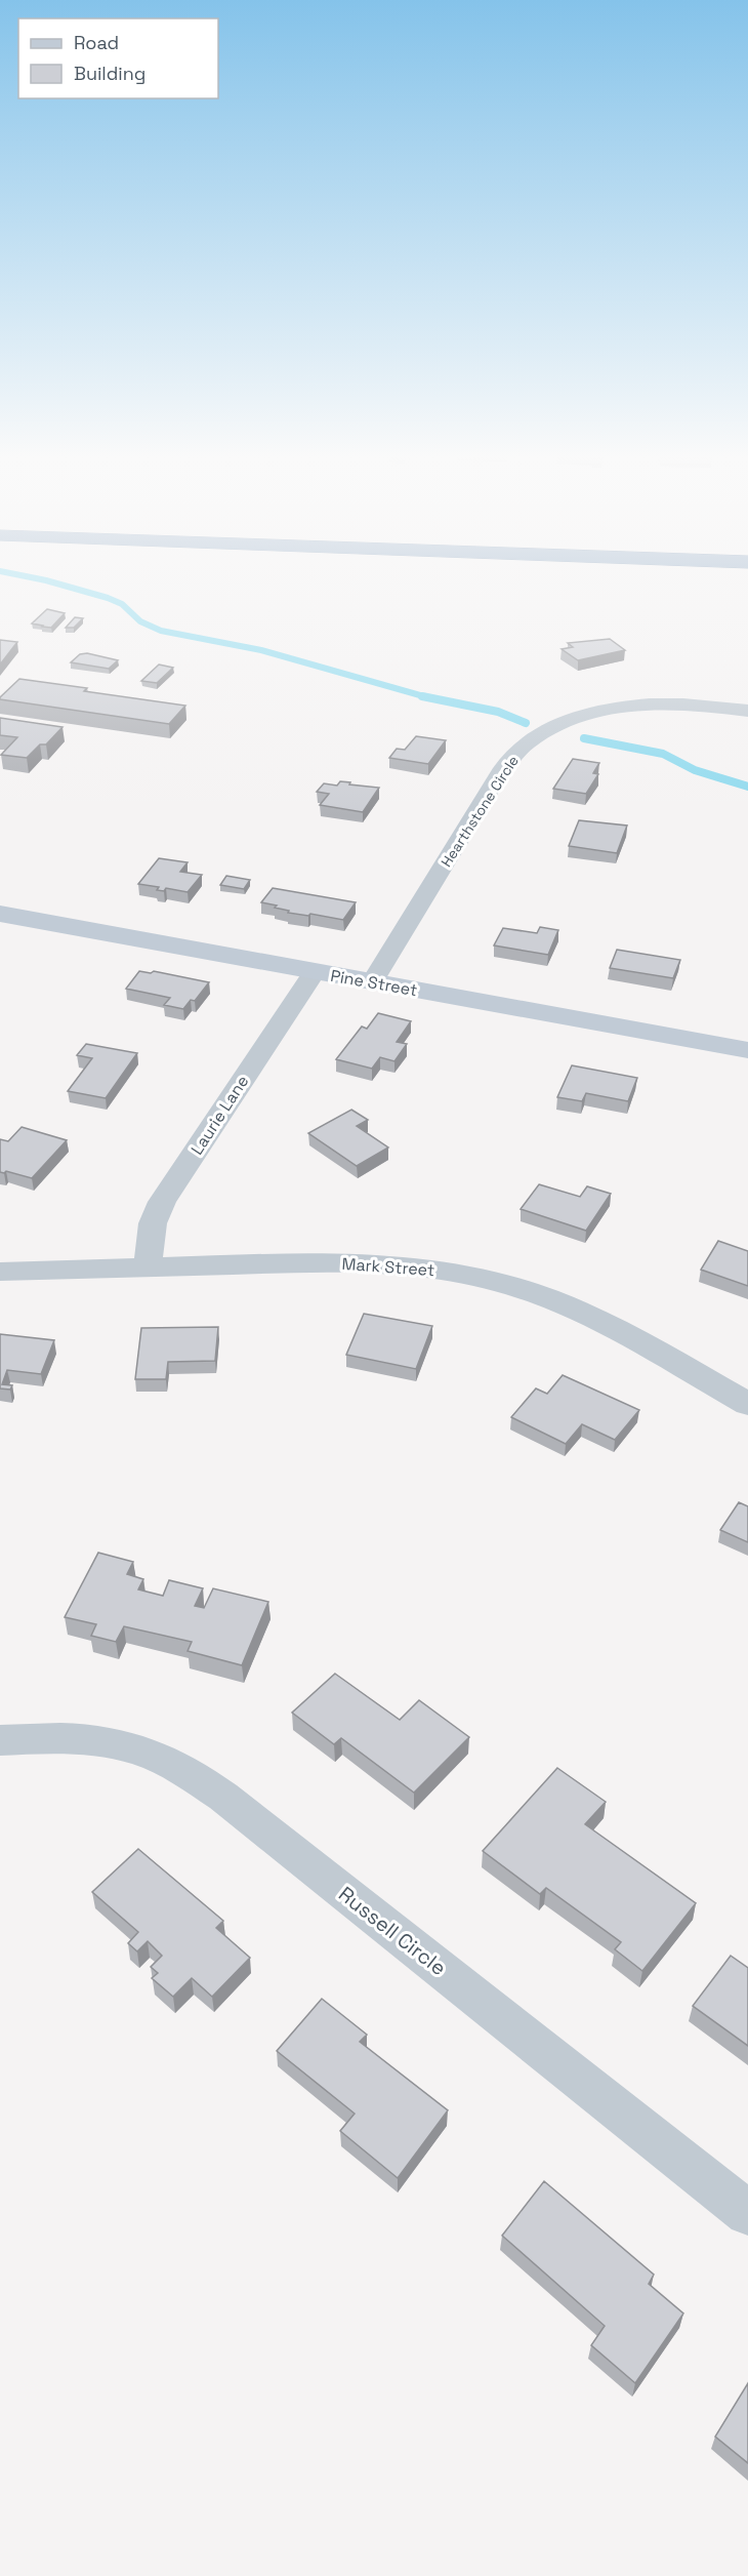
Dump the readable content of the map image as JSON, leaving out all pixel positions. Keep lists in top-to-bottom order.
{
  "streets": {
    "main road": ["Pine Street"],
    "street": [
      "Hearthstone Circle",
      "Laurie Lane",
      "Mark Street",
      "Russell Circle"
    ]
  },
  "crossings": [
    ["Hearthstone Circle", "Pine Street"],
    ["Pine Street", "Laurie Lane"],
    ["Laurie Lane", "Mark Street"]
  ],
  "legend": ["Road", "Building"]
}
